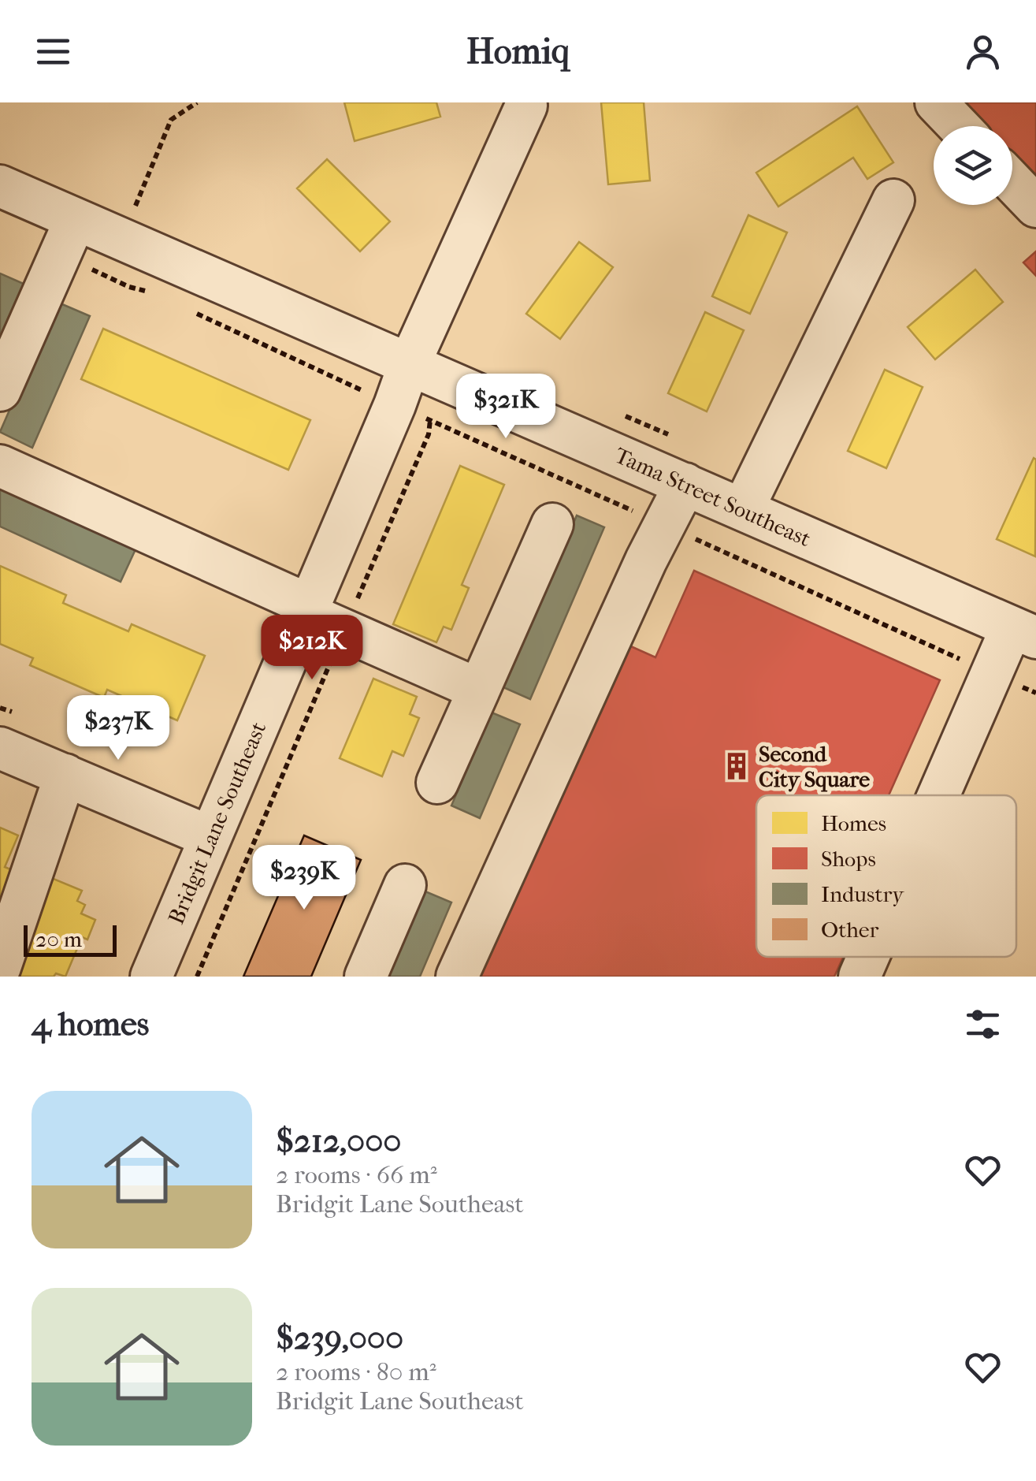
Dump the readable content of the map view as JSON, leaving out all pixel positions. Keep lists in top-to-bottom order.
{
  "streets": {
    "street": ["Tama Street Southeast", "Bridgit Lane Southeast"]
  },
  "crossings": [
    ["Tama Street Southeast", "Bridgit Lane Southeast"]
  ],
  "places": {
    "building": ["Second City Square"]
  },
  "legend": [
    "Homes",
    "Shops",
    "Industry",
    "Other"
  ],
  "scale_bar": "20 m",
  "page": {
    "header": "Homiq",
    "price": [
      "$321K",
      "$212K",
      "$237K",
      "$239K"
    ],
    "scale": "20 m",
    "heading": "4 homes",
    "list": [
      {
        "name": "$212,000",
        "note": "2 rooms · 66 m² · Bridgit Lane Southeast"
      },
      {
        "name": "$239,000",
        "note": "2 rooms · 80 m² · Bridgit Lane Southeast"
      }
    ]
  }
}
